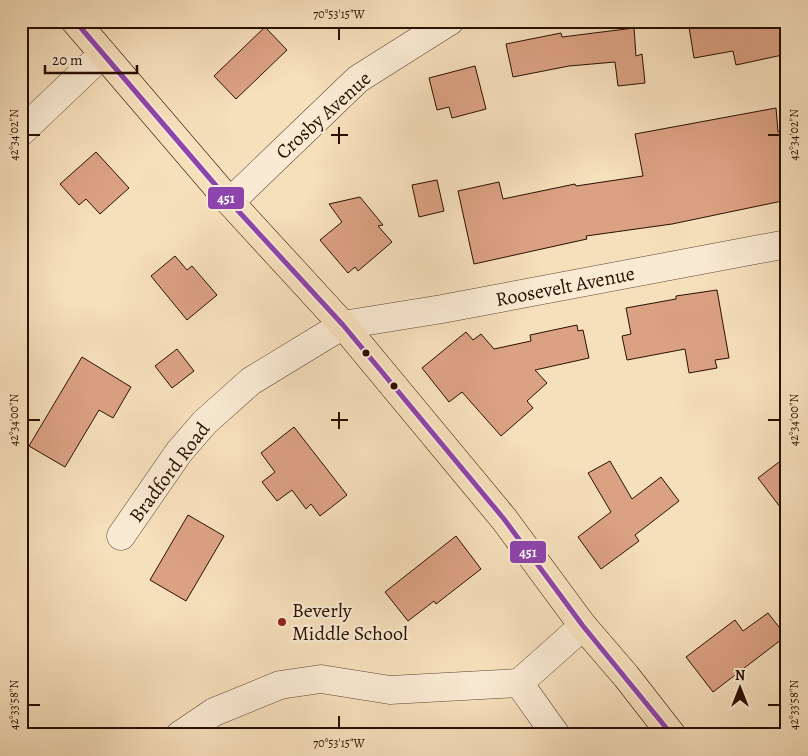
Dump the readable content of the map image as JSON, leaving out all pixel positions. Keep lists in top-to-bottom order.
{
  "streets": {
    "street": ["Crosby Avenue", "Roosevelt Avenue", "Bradford Road"]
  },
  "crossings": [
    ["Roosevelt Avenue", "Bradford Road"]
  ],
  "places": ["Beverly Middle School"],
  "lines": ["transit line 451"],
  "scale_bar": "20 m",
  "north": "top",
  "coordinates": [
    "70°53'15\"W",
    "42°34'02\"N",
    "42°34'00\"N",
    "42°33'58\"N"
  ]
}
